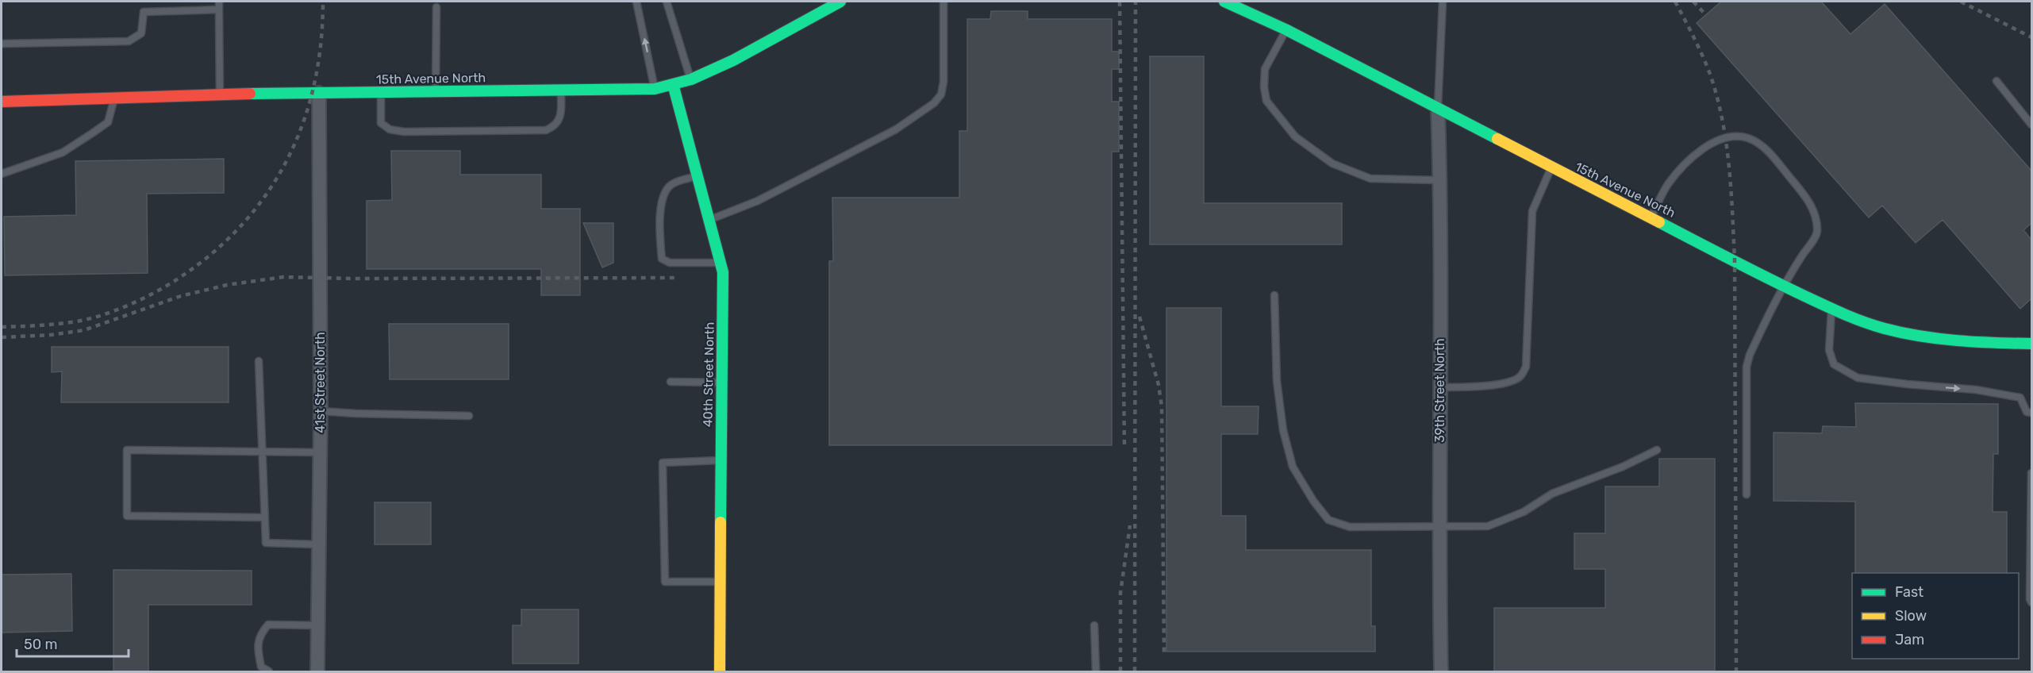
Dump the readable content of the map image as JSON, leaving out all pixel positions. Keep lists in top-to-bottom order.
{
  "streets": {
    "street": [
      "15th Avenue North",
      "40th Street North",
      "41st Street North",
      "39th Street North"
    ]
  },
  "crossings": [
    ["15th Avenue North", "40th Street North"],
    ["15th Avenue North", "41st Street North"],
    ["15th Avenue North", "39th Street North"]
  ],
  "legend": ["Fast", "Slow", "Jam"],
  "scale_bar": "50 m"
}
